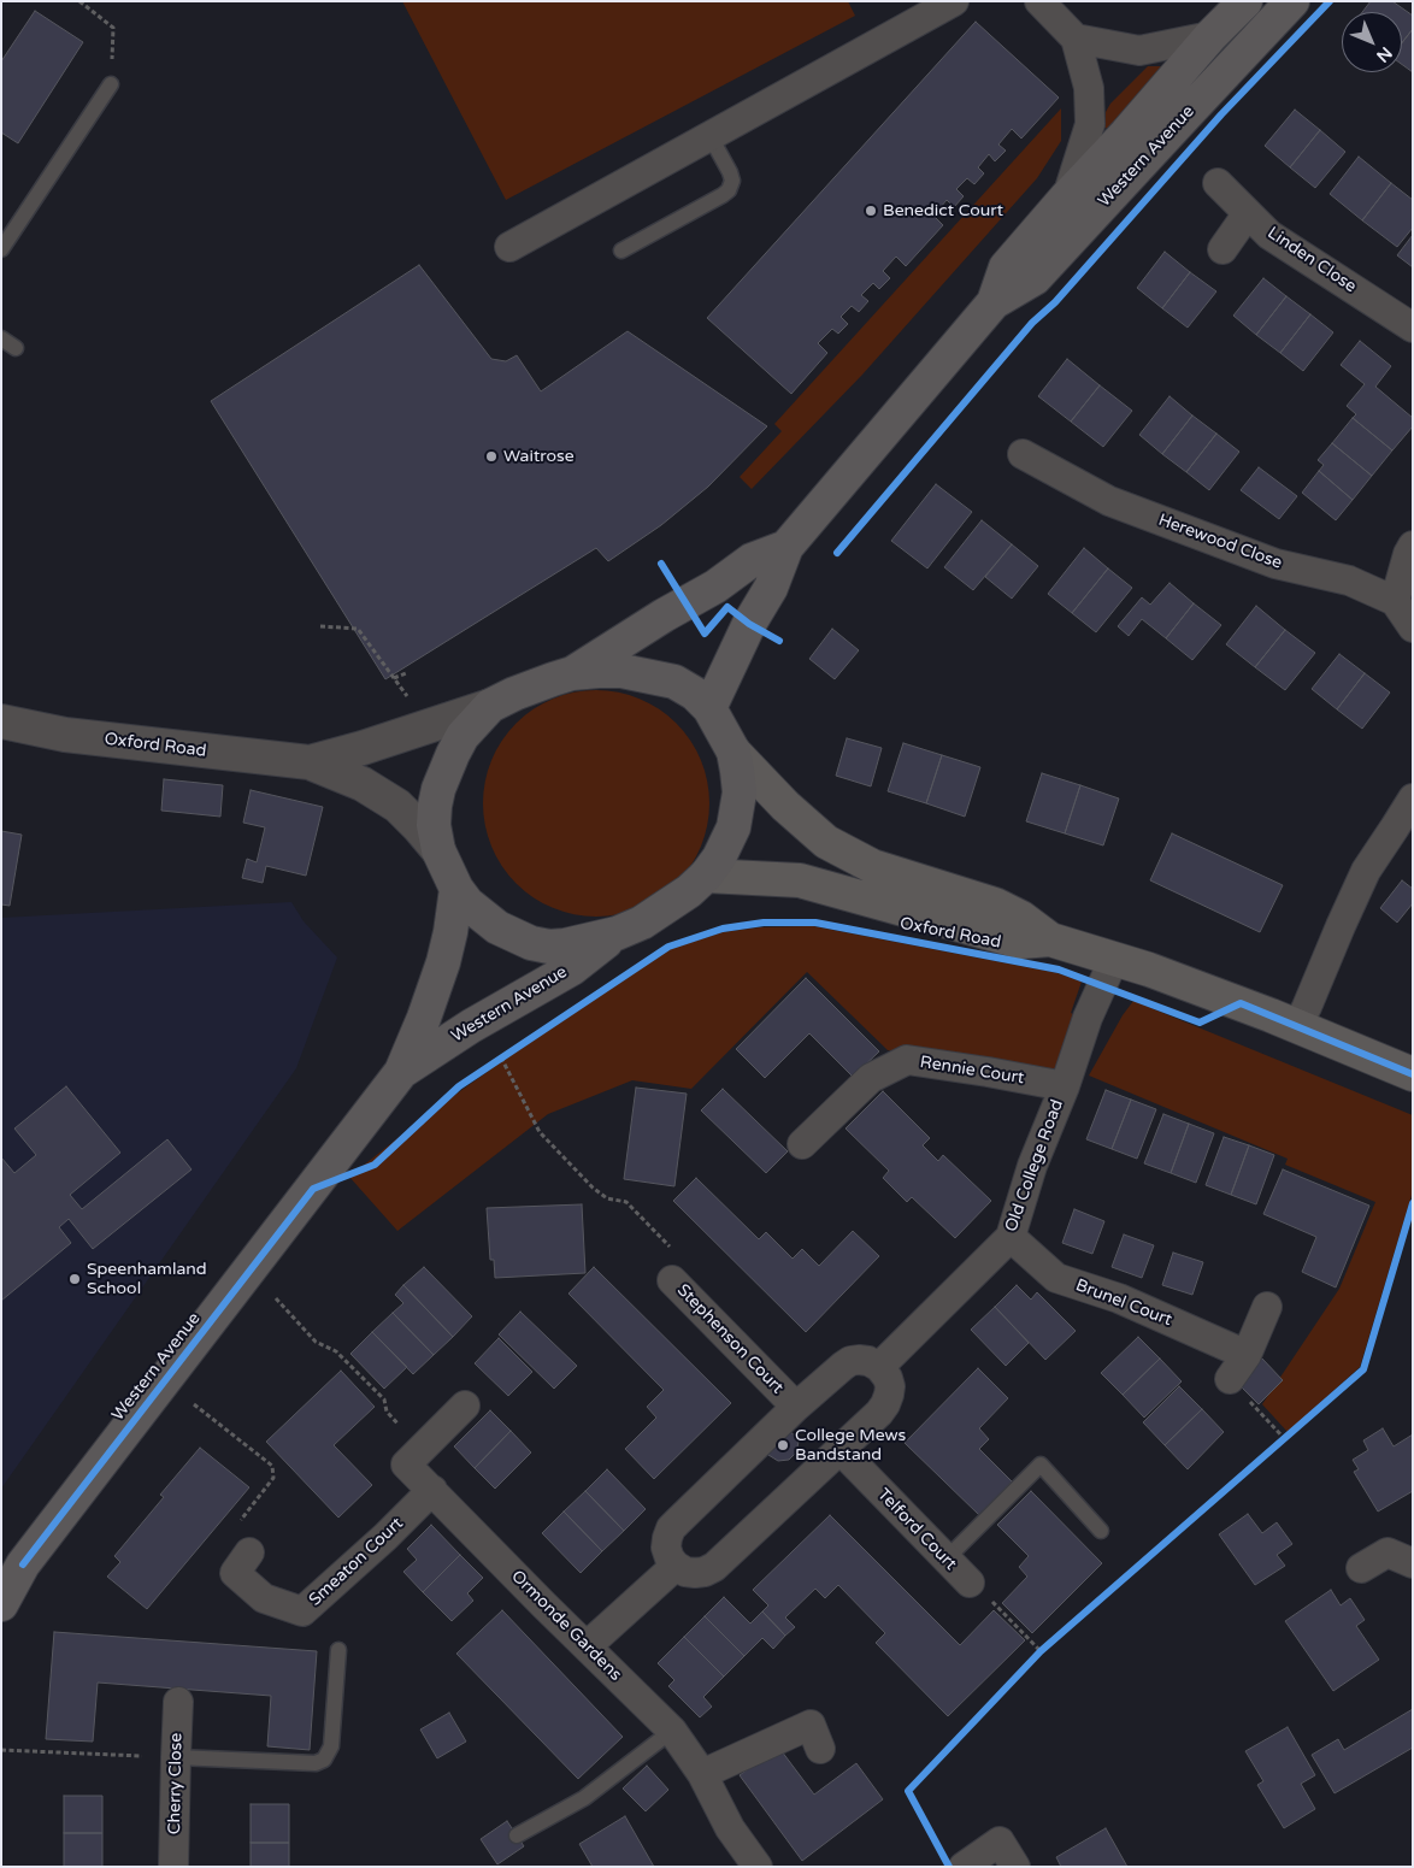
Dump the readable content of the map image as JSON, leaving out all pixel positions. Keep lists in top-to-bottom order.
{
  "streets": {
    "main road": ["Western Avenue", "Oxford Road"],
    "street": [
      "Linden Close",
      "Herewood Close",
      "Rennie Court",
      "Old College Road",
      "Brunel Court",
      "Stephenson Court",
      "Telford Court",
      "Smeaton Court",
      "Ormonde Gardens",
      "Cherry Close"
    ]
  },
  "crossings": [
    ["Oxford Road", "Old College Road"],
    ["Rennie Court", "Old College Road"],
    ["Old College Road", "Brunel Court"],
    ["Smeaton Court", "Ormonde Gardens"]
  ],
  "places": [
    "Benedict Court",
    "Waitrose",
    "Speenhamland School",
    "College Mews Bandstand"
  ],
  "north": "bottom right"
}
